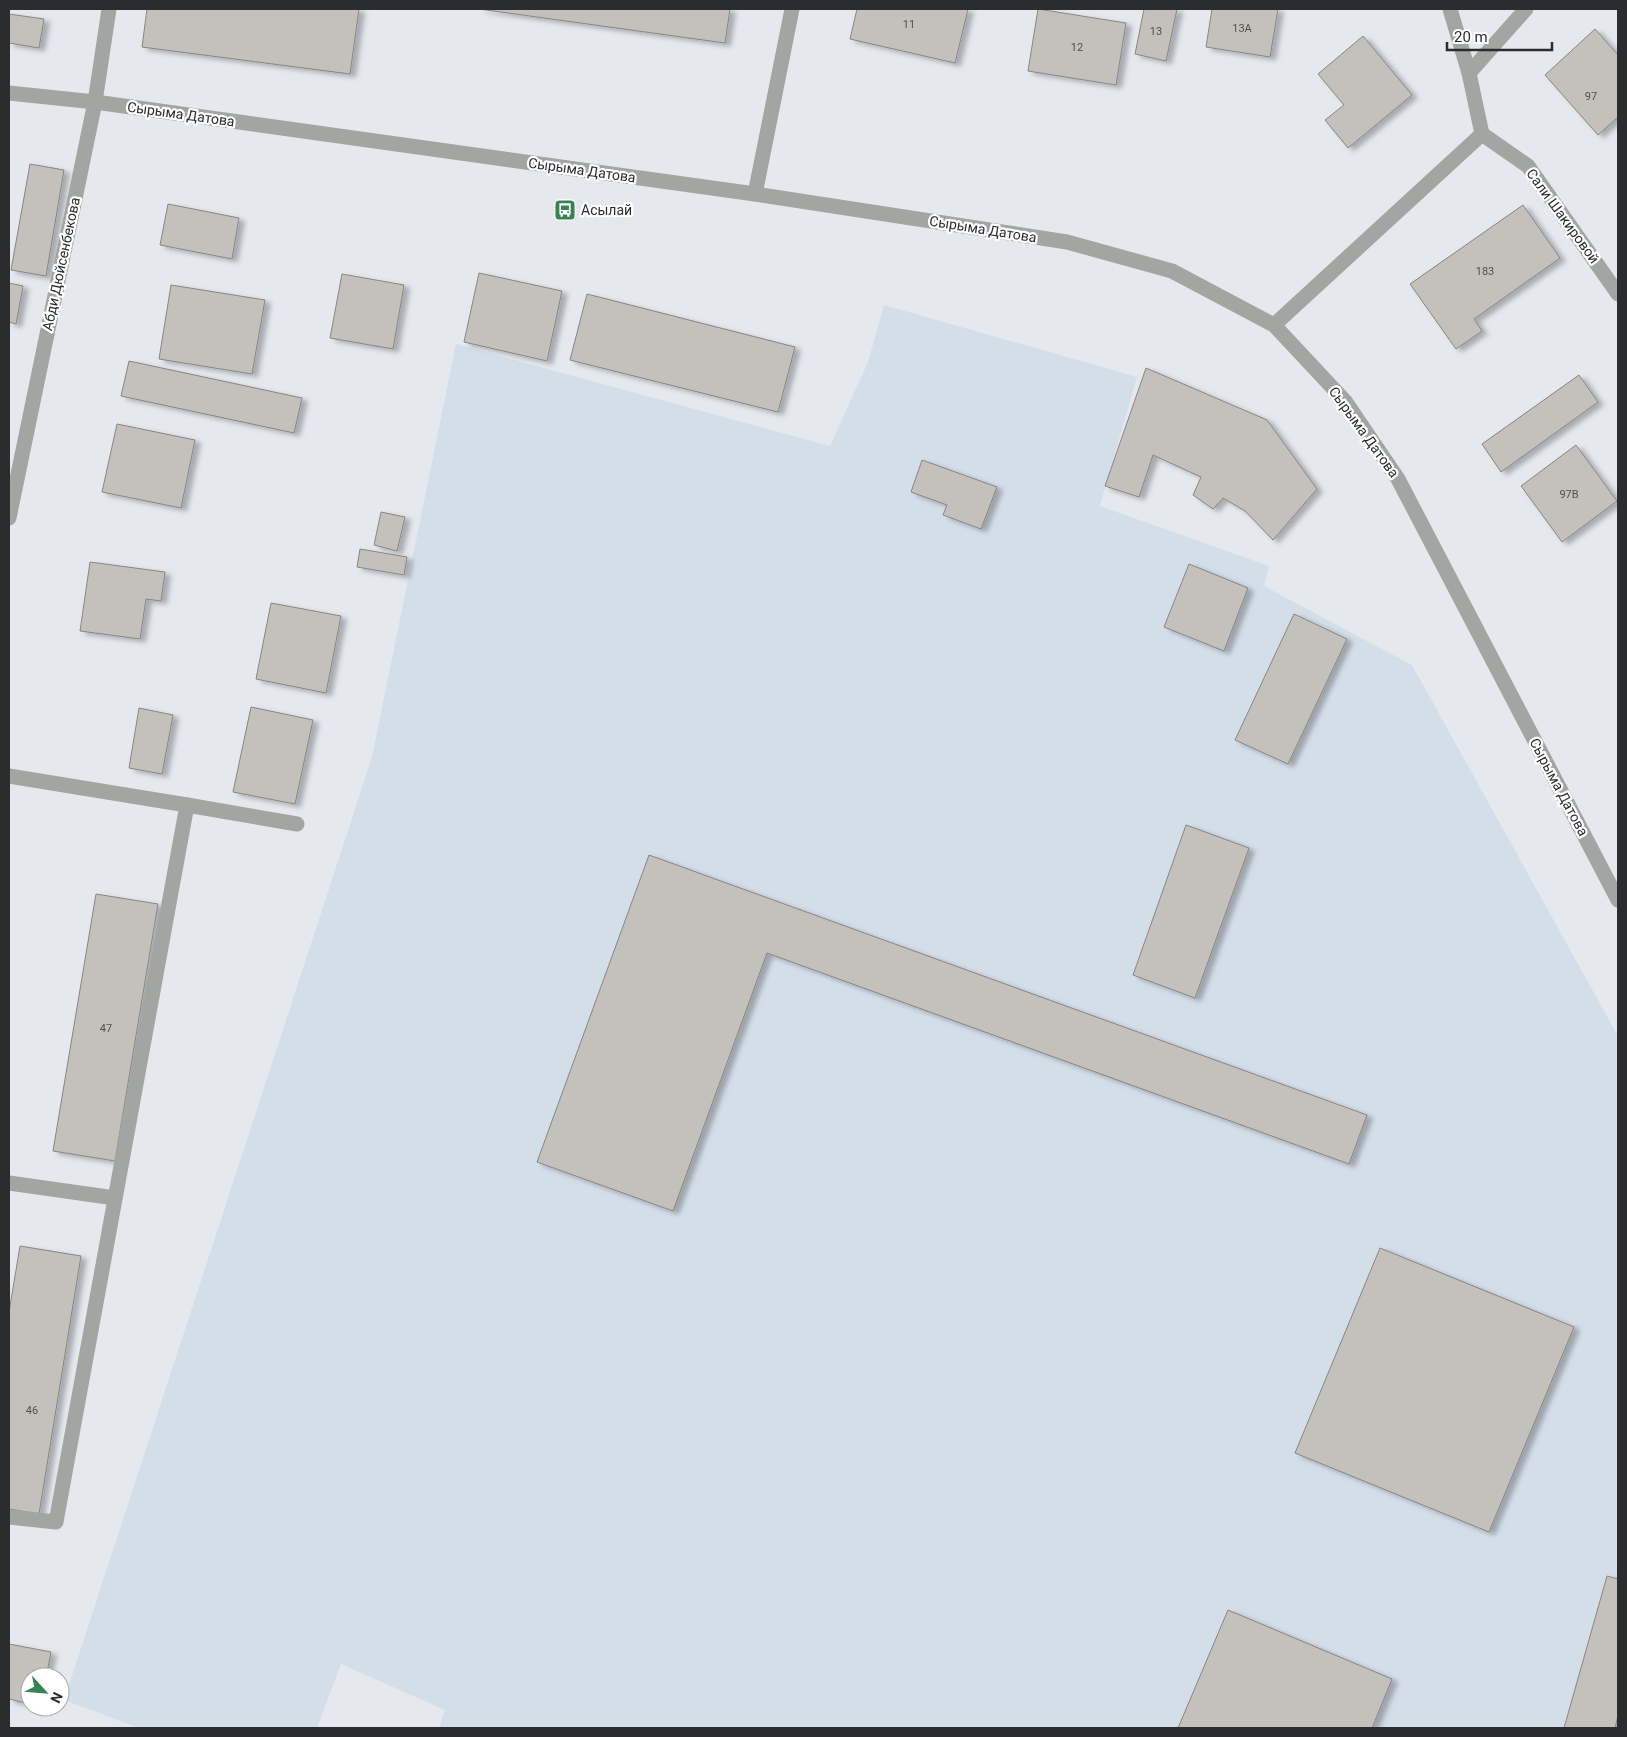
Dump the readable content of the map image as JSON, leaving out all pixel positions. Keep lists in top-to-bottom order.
{
  "streets": {
    "street": ["Сырыма Датова", "Сали Шакировой", "Абди Дюйсенбекова"]
  },
  "crossings": [
    ["Сырыма Датова", "Абди Дюйсенбекова"]
  ],
  "places": {
    "bus stop": ["Асылай"]
  },
  "house_numbers": [
    "11",
    "13А",
    "13",
    "12",
    "97",
    "183",
    "97В",
    "47",
    "46"
  ],
  "scale_bar": "20 m",
  "north": "bottom right"
}
